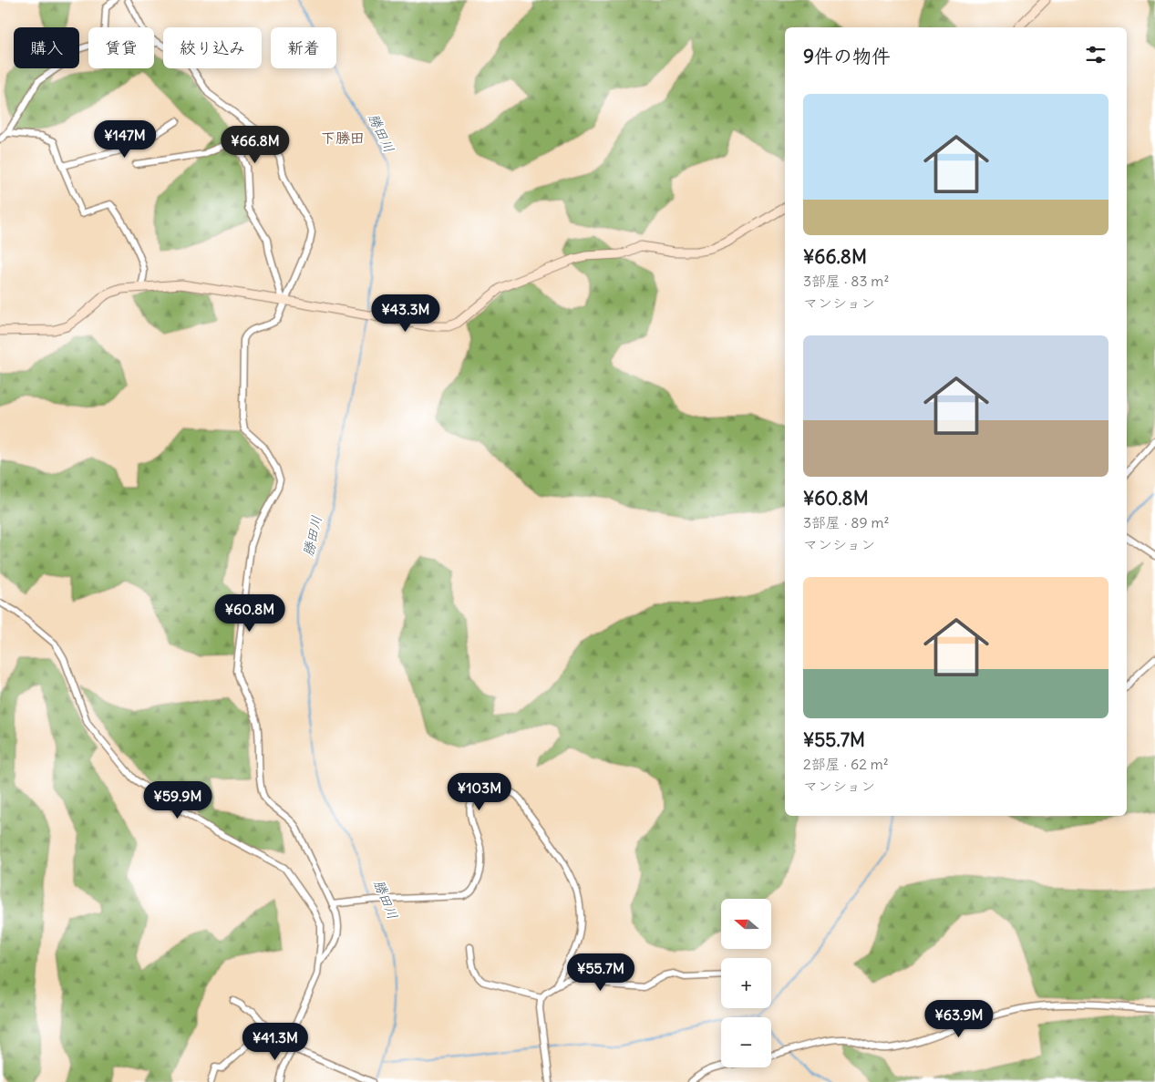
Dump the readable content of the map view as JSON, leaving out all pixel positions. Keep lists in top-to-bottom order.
{
  "districts": ["下勝田"],
  "water": ["勝田川"],
  "north": "left",
  "page": {
    "chip": [
      "購入",
      "賃貸",
      "絞り込み",
      "新着"
    ],
    "heading": "9件の物件",
    "list": [
      {
        "name": "¥66.8M",
        "note": "3部屋 · 83 m² · マンション"
      },
      {
        "name": "¥60.8M",
        "note": "3部屋 · 89 m² · マンション"
      },
      {
        "name": "¥55.7M",
        "note": "2部屋 · 62 m² · マンション"
      }
    ],
    "price": [
      "¥147M",
      "¥66.8M",
      "¥43.3M",
      "¥60.8M",
      "¥103M",
      "¥59.9M",
      "¥55.7M",
      "¥63.9M",
      "¥41.3M"
    ],
    "map_buttons": ["+", "−"]
  }
}
